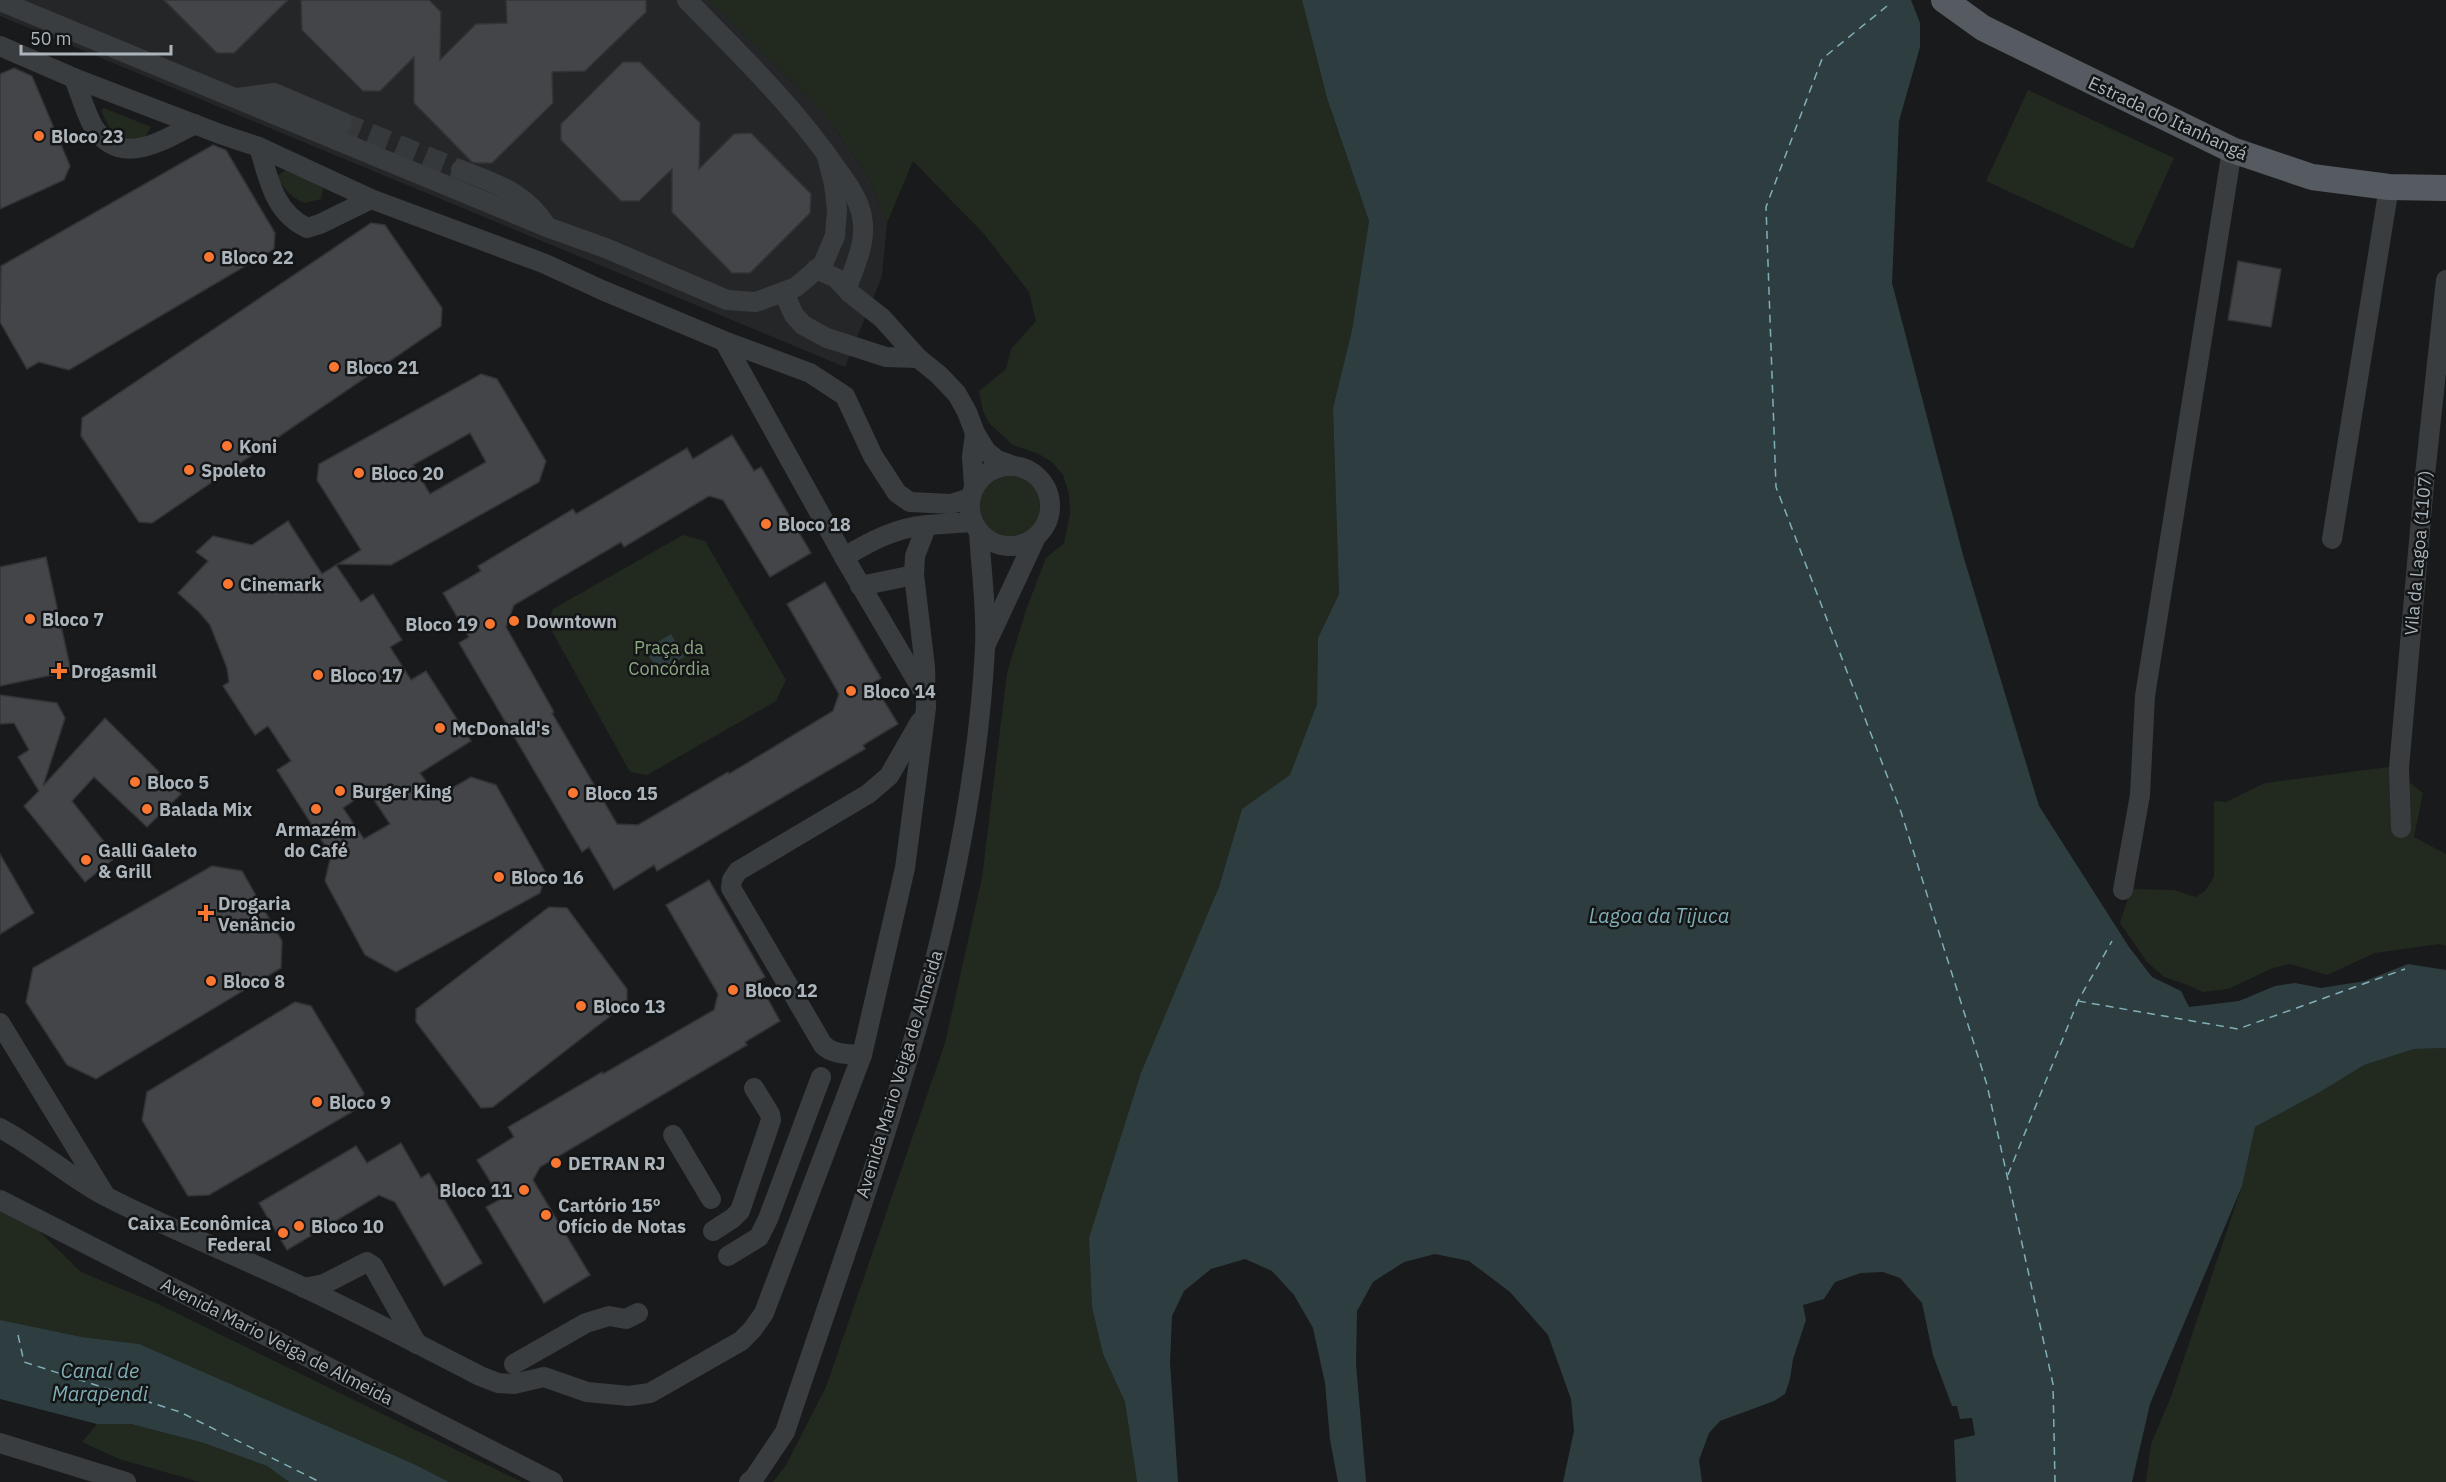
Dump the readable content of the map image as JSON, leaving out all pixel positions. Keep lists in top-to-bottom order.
{
  "streets": {
    "main road": ["Estrada do Itanhangá"],
    "street": ["Vila da Lagoa (1107)", "Avenida Mario Veiga de Almeida"]
  },
  "water": ["Lagoa da Tijuca", "Canal de Marapendi"],
  "parks": ["Praça da Concórdia"],
  "places": {
    "other": [
      "Bloco 23",
      "Bloco 22",
      "Bloco 21",
      "Koni",
      "Spoleto",
      "Bloco 20",
      "Bloco 18",
      "Cinemark",
      "Bloco 7",
      "Downtown",
      "Bloco 19",
      "Bloco 17",
      "Bloco 14",
      "McDonald's",
      "Bloco 5",
      "Burger King",
      "Bloco 15",
      "Balada Mix",
      "Armazém do Café",
      "Galli Galeto & Grill",
      "Bloco 16",
      "Bloco 8",
      "Bloco 12",
      "Bloco 13",
      "Bloco 9",
      "DETRAN RJ",
      "Bloco 11",
      "Cartório 15º Ofício de Notas",
      "Bloco 10",
      "Caixa Econômica Federal"
    ],
    "health": ["Drogasmil", "Drogaria Venâncio"]
  },
  "scale_bar": "50 m"
}
